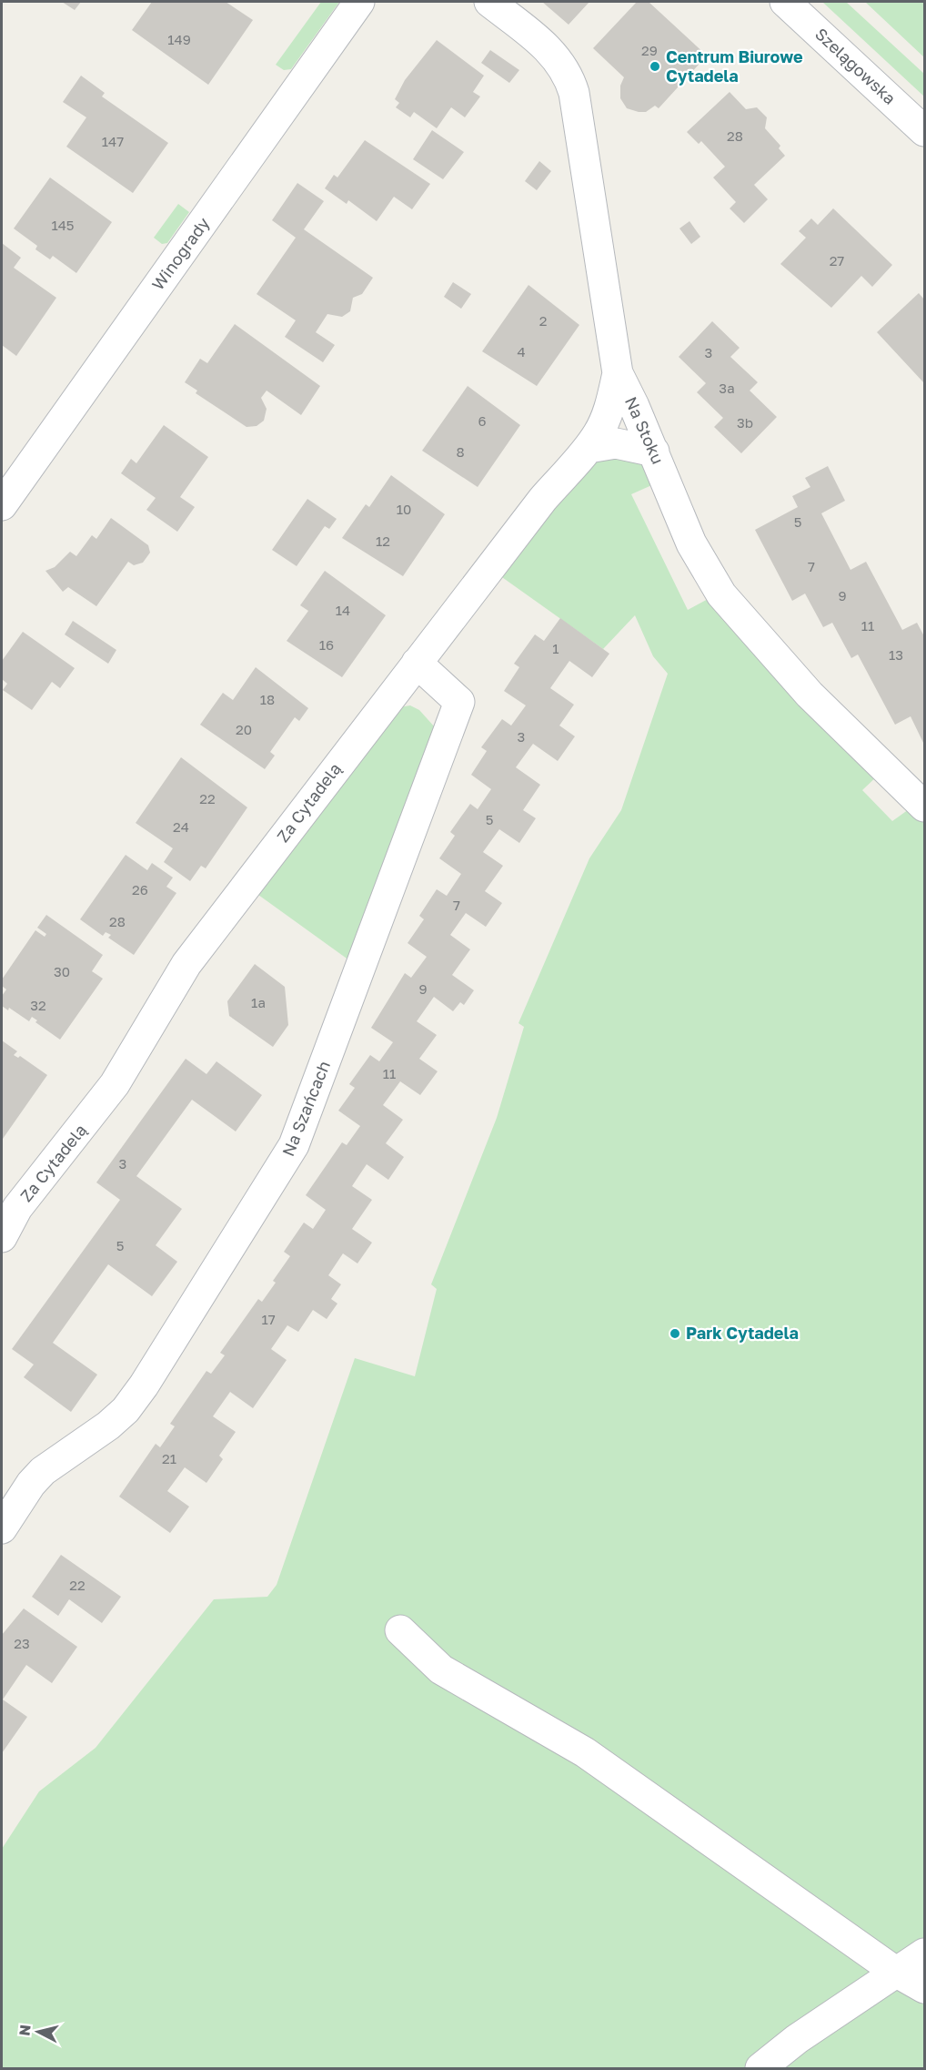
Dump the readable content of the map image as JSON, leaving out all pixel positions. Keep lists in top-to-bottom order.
{
  "streets": {
    "street": [
      "Szelągowska",
      "Winogrady",
      "Na Stoku",
      "Za Cytadelą",
      "Na Szańcach"
    ]
  },
  "crossings": [
    ["Na Stoku", "Za Cytadelą"],
    ["Za Cytadelą", "Na Szańcach"]
  ],
  "places": ["Centrum Biurowe Cytadela", "Park Cytadela"],
  "house_numbers": [
    "149",
    "29",
    "28",
    "147",
    "145",
    "27",
    "2",
    "4",
    "3",
    "3a",
    "6",
    "3b",
    "8",
    "10",
    "5",
    "12",
    "7",
    "9",
    "14",
    "11",
    "16",
    "1",
    "13",
    "18",
    "20",
    "3",
    "22",
    "5",
    "24",
    "26",
    "7",
    "28",
    "30",
    "9",
    "1a",
    "32",
    "11",
    "3",
    "5",
    "17",
    "21",
    "22",
    "23"
  ],
  "north": "left"
}
